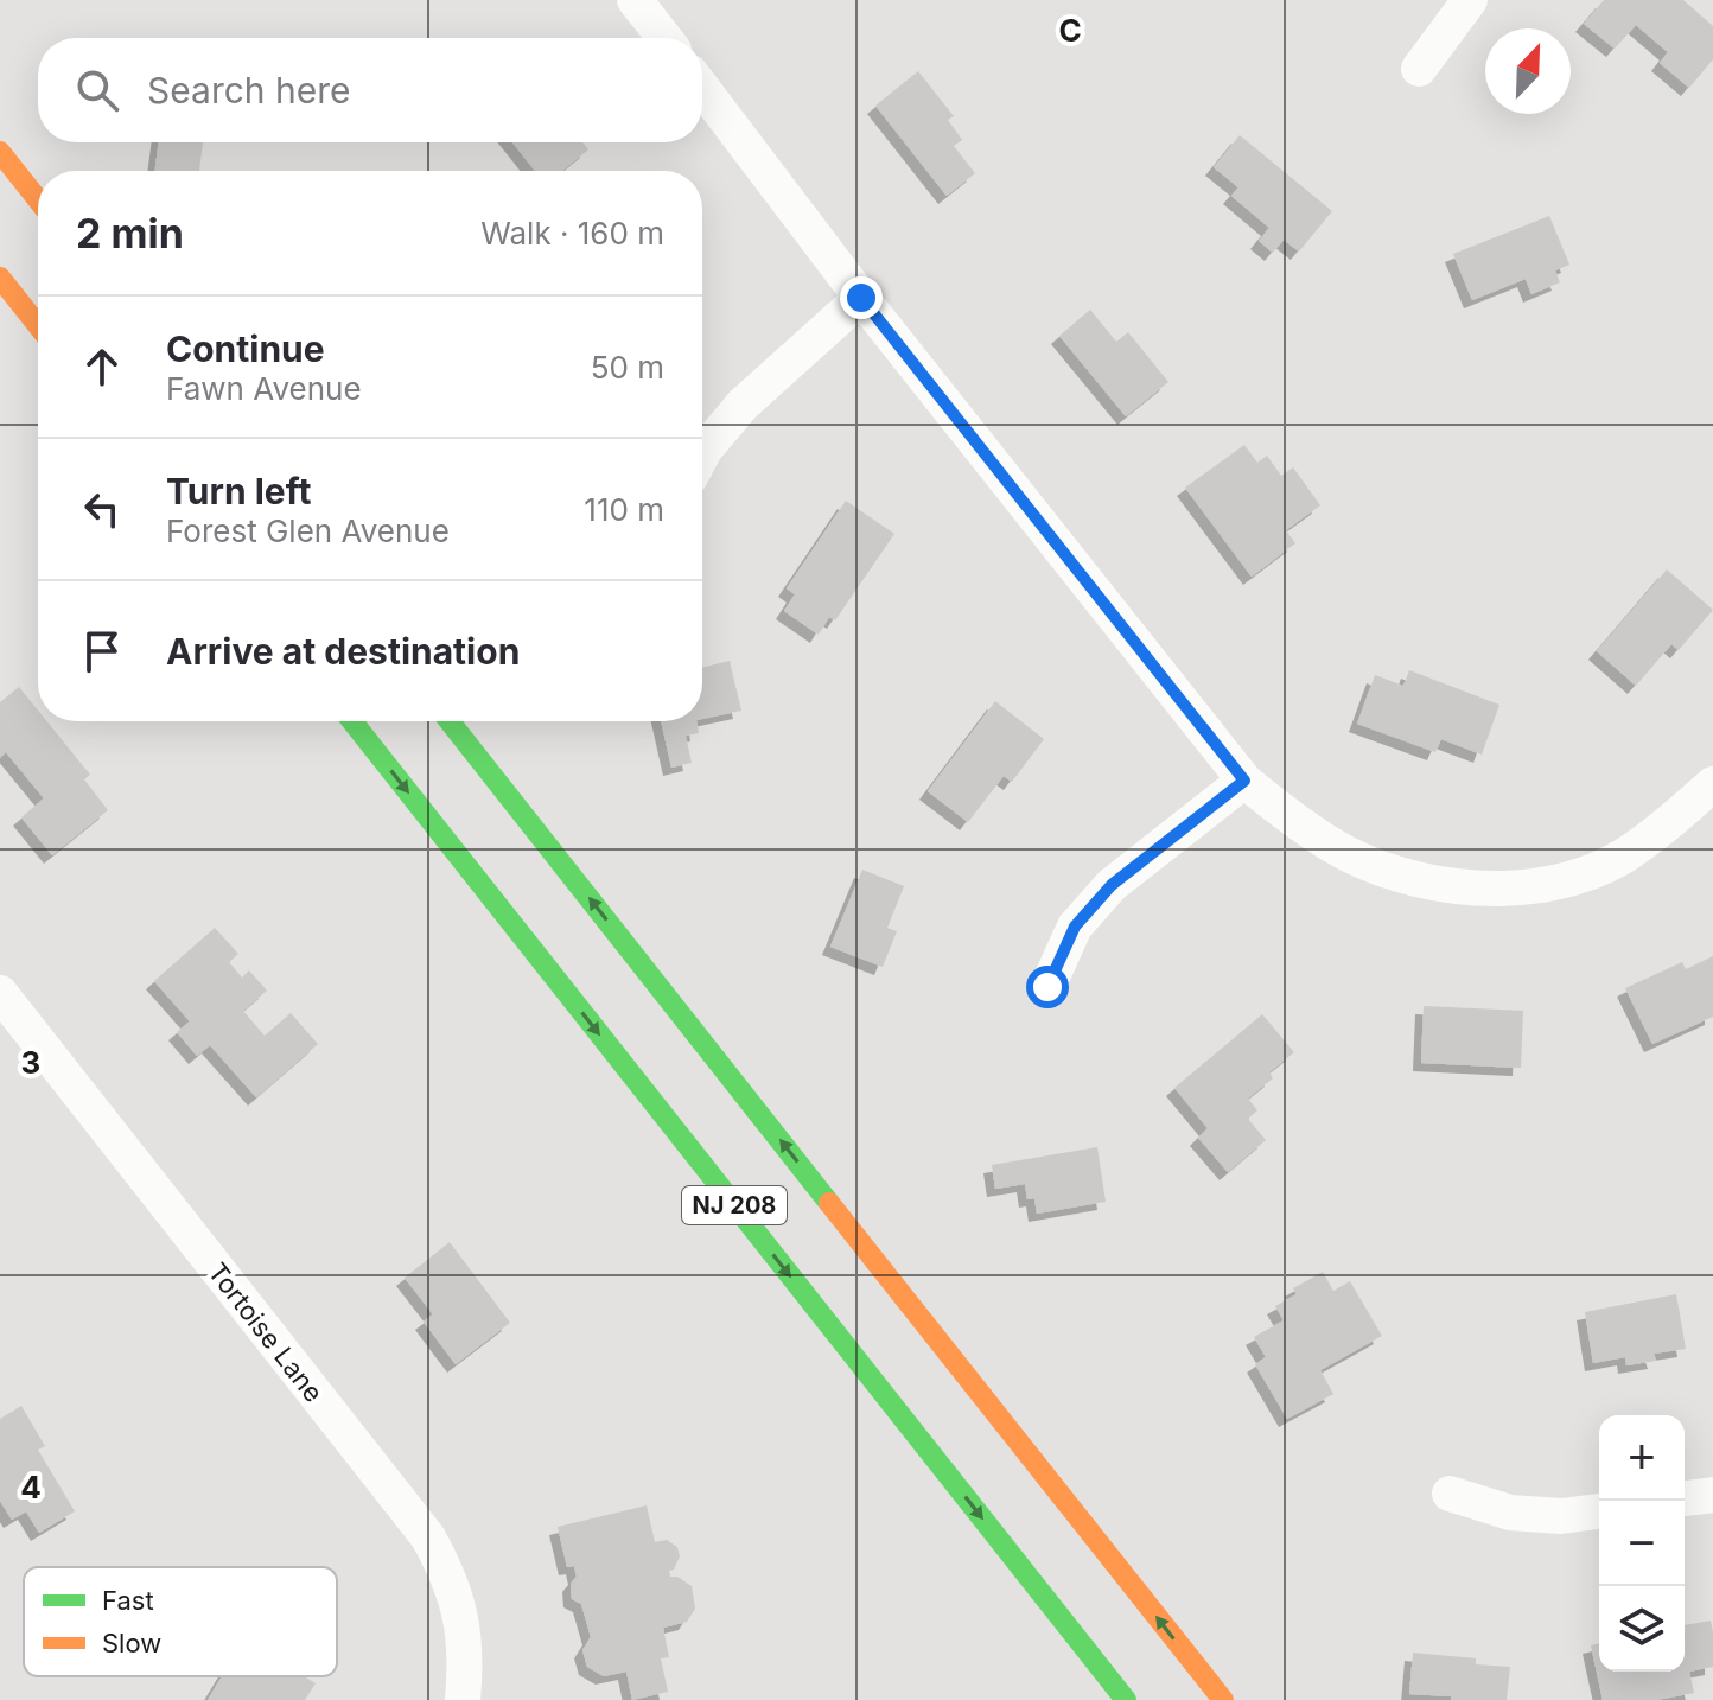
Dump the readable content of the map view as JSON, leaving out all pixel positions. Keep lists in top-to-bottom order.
{
  "streets": {
    "highway": ["NJ 208"],
    "street": ["Tortoise Lane"]
  },
  "legend": ["Fast", "Slow"],
  "north": "top right",
  "page": {
    "search": "Search here",
    "heading": ["2 min", "Walk · 160 m"],
    "list": [
      ["Continue", "Fawn Avenue", "50 m"],
      ["Turn left", "Forest Glen Avenue", "110 m"],
      "Arrive at destination"
    ],
    "map_buttons": ["+", "−"]
  },
  "grid": {
    "columns": ["C"],
    "rows": ["3", "4"]
  }
}
